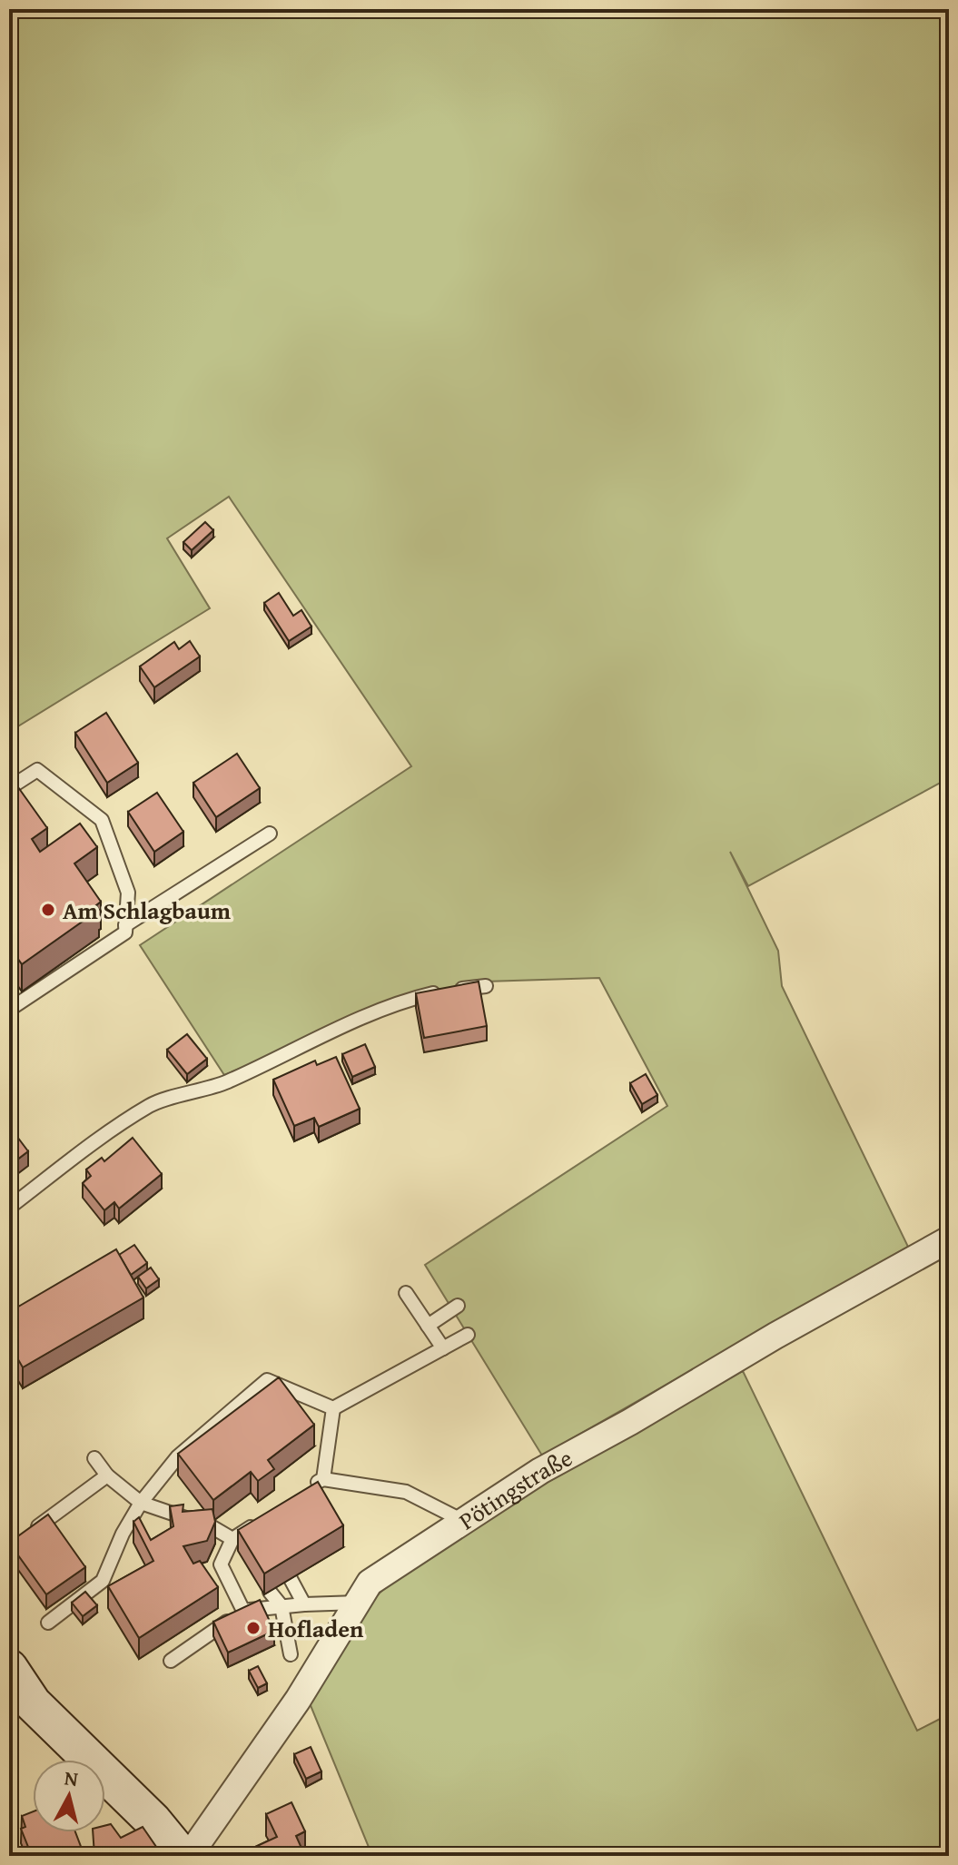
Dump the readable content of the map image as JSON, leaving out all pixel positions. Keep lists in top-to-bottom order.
{
  "streets": {
    "street": ["Pötingstraße"]
  },
  "places": ["Am Schlagbaum", "Hofladen"],
  "north": "top"
}
